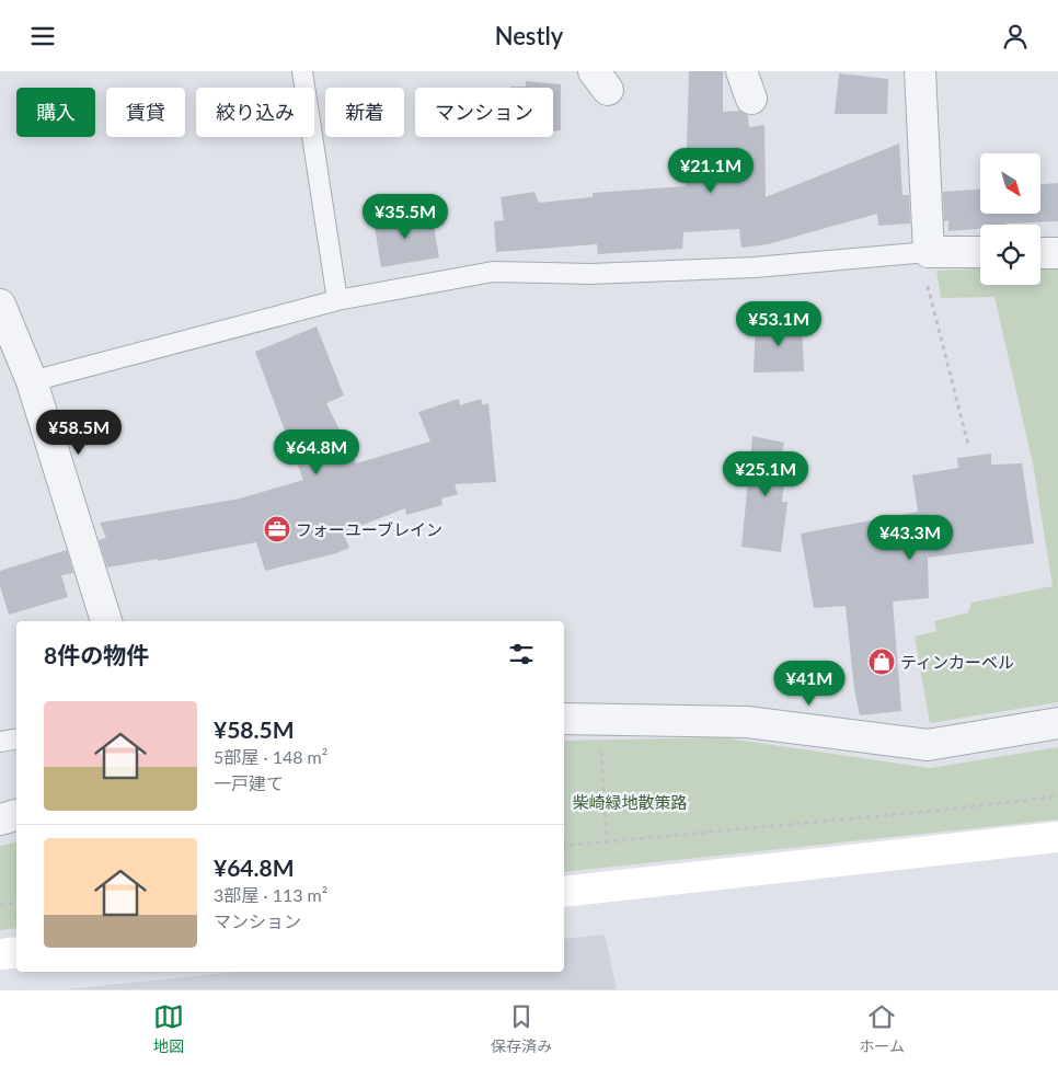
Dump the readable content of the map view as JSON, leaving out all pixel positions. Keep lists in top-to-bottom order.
{
  "parks": ["柴崎緑地散策路"],
  "places": {
    "office": ["フォーユーブレイン"],
    "shop": ["ティンカーベル"]
  },
  "north": "bottom right",
  "page": {
    "header": "Nestly",
    "chip": [
      "購入",
      "賃貸",
      "絞り込み",
      "新着",
      "マンション"
    ],
    "price": [
      "¥21.1M",
      "¥35.5M",
      "¥53.1M",
      "¥58.5M",
      "¥64.8M",
      "¥25.1M",
      "¥43.3M",
      "¥41M"
    ],
    "heading": "8件の物件",
    "list": [
      {
        "name": "¥58.5M",
        "note": "5部屋 · 148 m² · 一戸建て"
      },
      {
        "name": "¥64.8M",
        "note": "3部屋 · 113 m² · マンション"
      }
    ],
    "tabs": ["地図", "保存済み", "ホーム"]
  }
}
